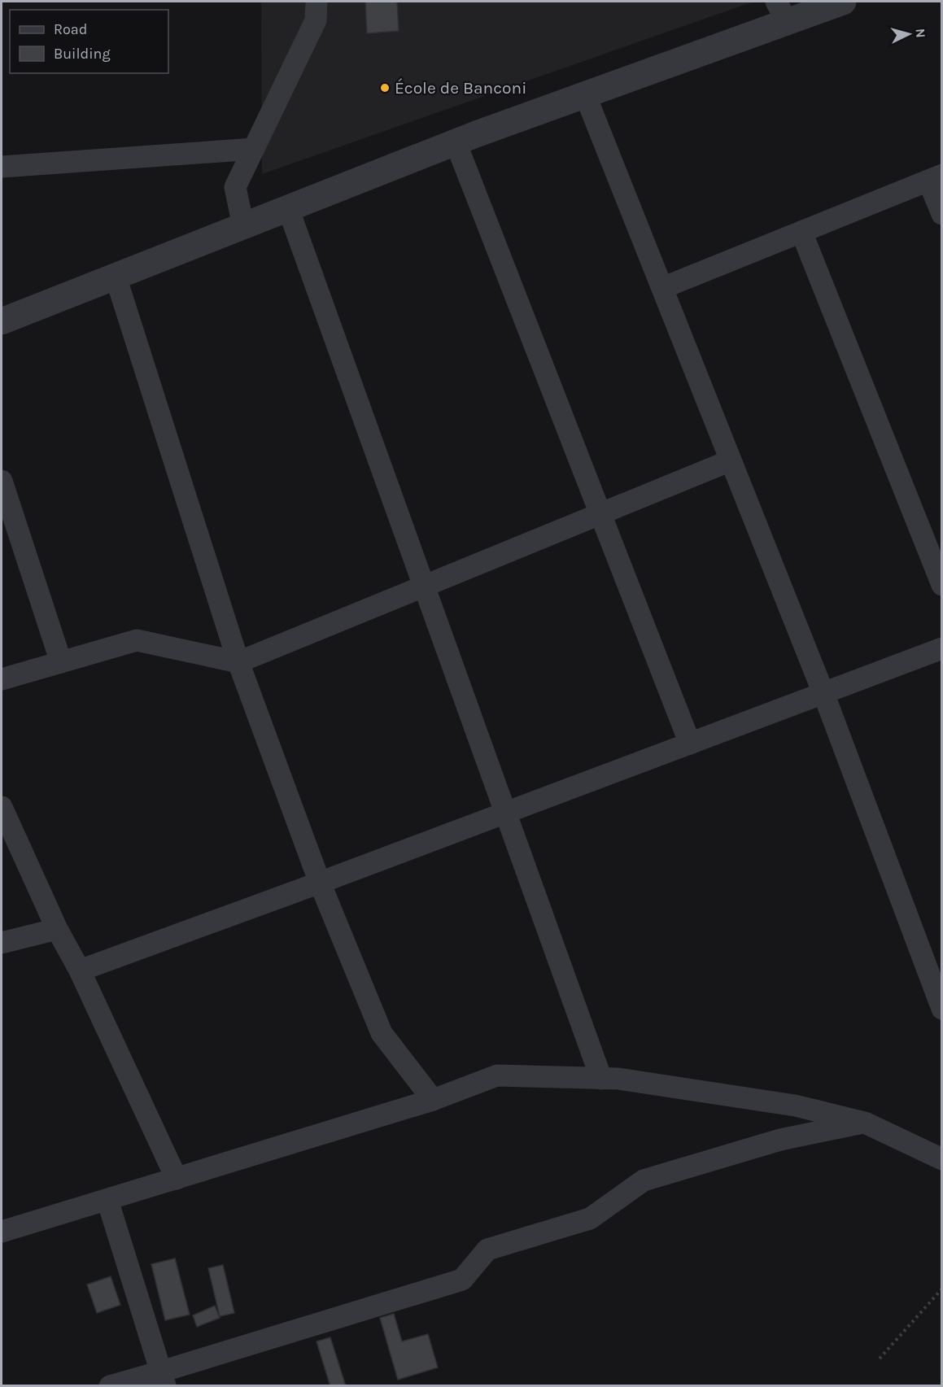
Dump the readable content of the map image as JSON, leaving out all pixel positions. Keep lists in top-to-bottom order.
{
  "places": ["École de Banconi"],
  "legend": ["Road", "Building"],
  "north": "right"
}
